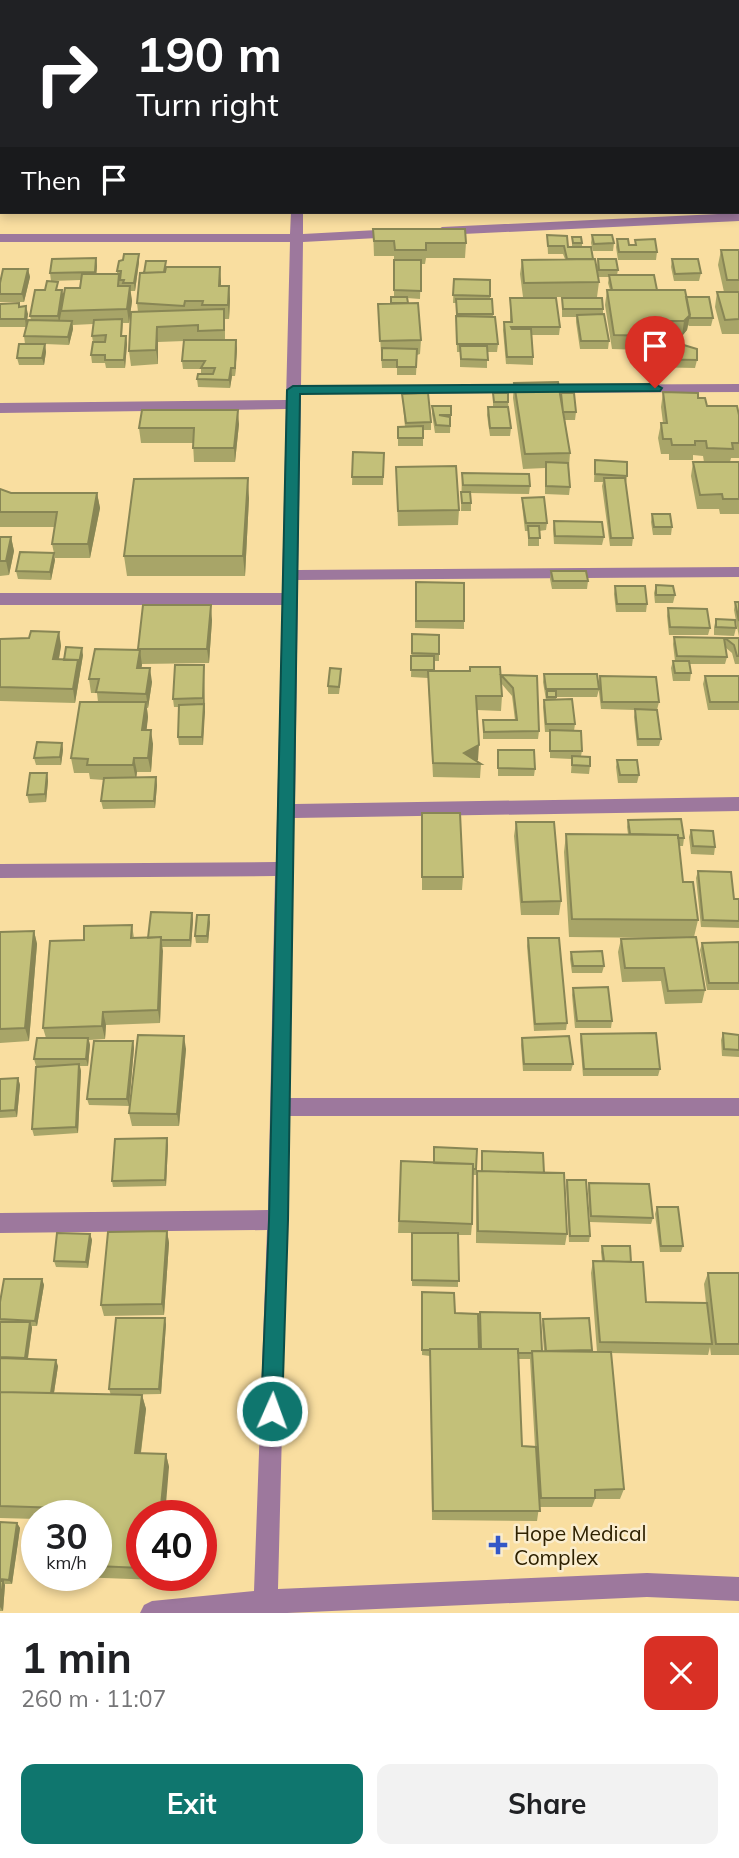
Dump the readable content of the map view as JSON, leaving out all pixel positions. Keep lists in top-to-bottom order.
{
  "places": {
    "health": ["Hope Medical Complex"]
  },
  "page": {
    "turn": ["190 m", "Turn right"],
    "then": "Then",
    "speed": "30 km/h",
    "limit": "40",
    "heading": ["1 min", "260 m · 11:07"],
    "buttons": ["Exit", "Share"]
  }
}
